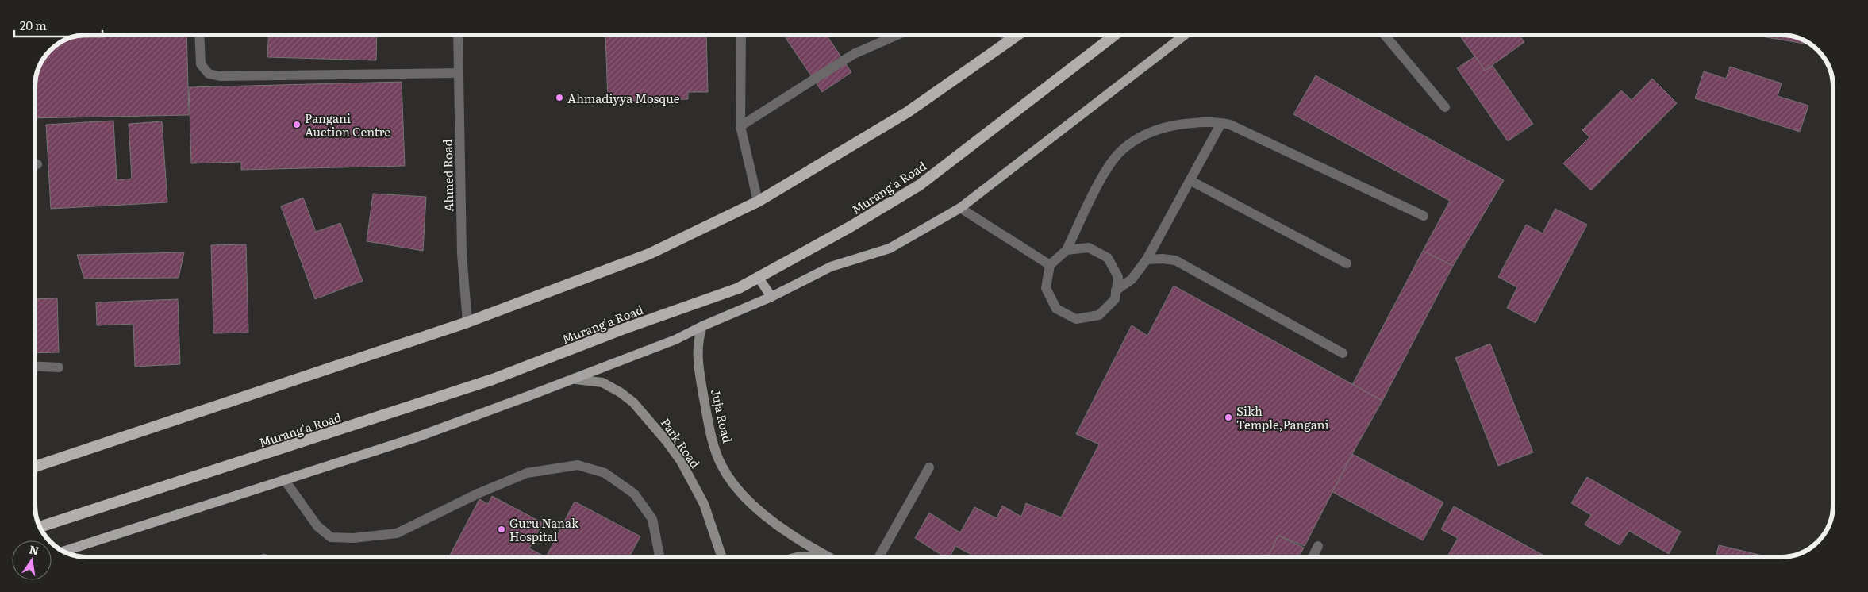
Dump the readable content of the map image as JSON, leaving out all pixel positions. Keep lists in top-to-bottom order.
{
  "streets": {
    "highway": ["Murang'a Road"],
    "main road": ["Juja Road", "Park Road"],
    "street": ["Ahmed Road"]
  },
  "places": [
    "Ahmadiyya Mosque",
    "Pangani Auction Centre",
    "Sikh Temple,Pangani",
    "Guru Nanak Hospital"
  ],
  "scale_bar": "20 m",
  "north": "top"
}
